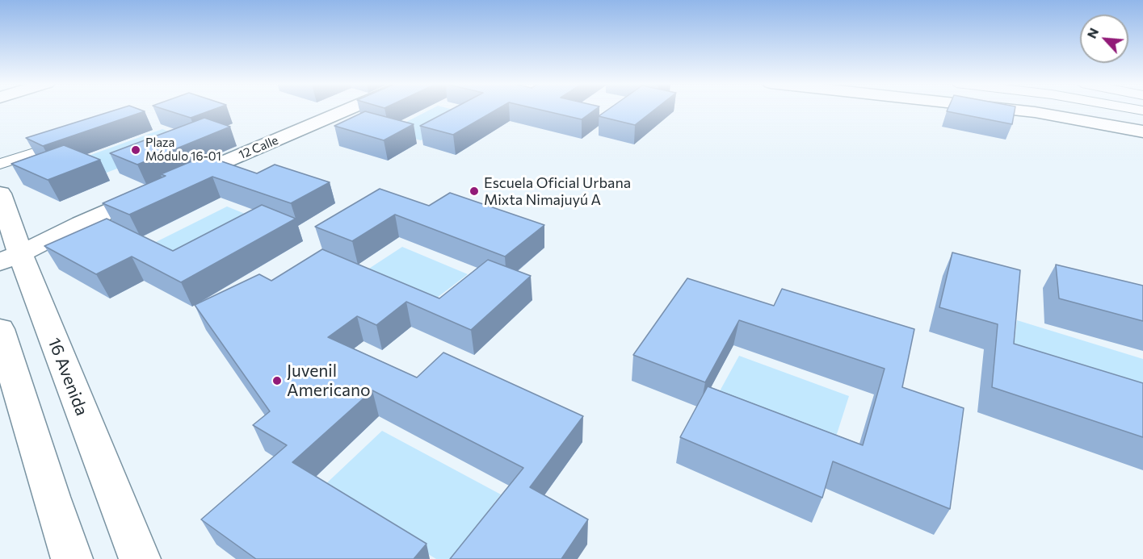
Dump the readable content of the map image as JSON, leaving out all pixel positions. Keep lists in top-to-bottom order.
{
  "streets": {
    "street": ["12 Calle", "16 Avenida"]
  },
  "crossings": [
    ["12 Calle", "16 Avenida"]
  ],
  "places": ["Plaza Módulo 16-01", "Escuela Oficial Urbana Mixta Nimajuyú A", "Juvenil Americano"],
  "north": "top left"
}
